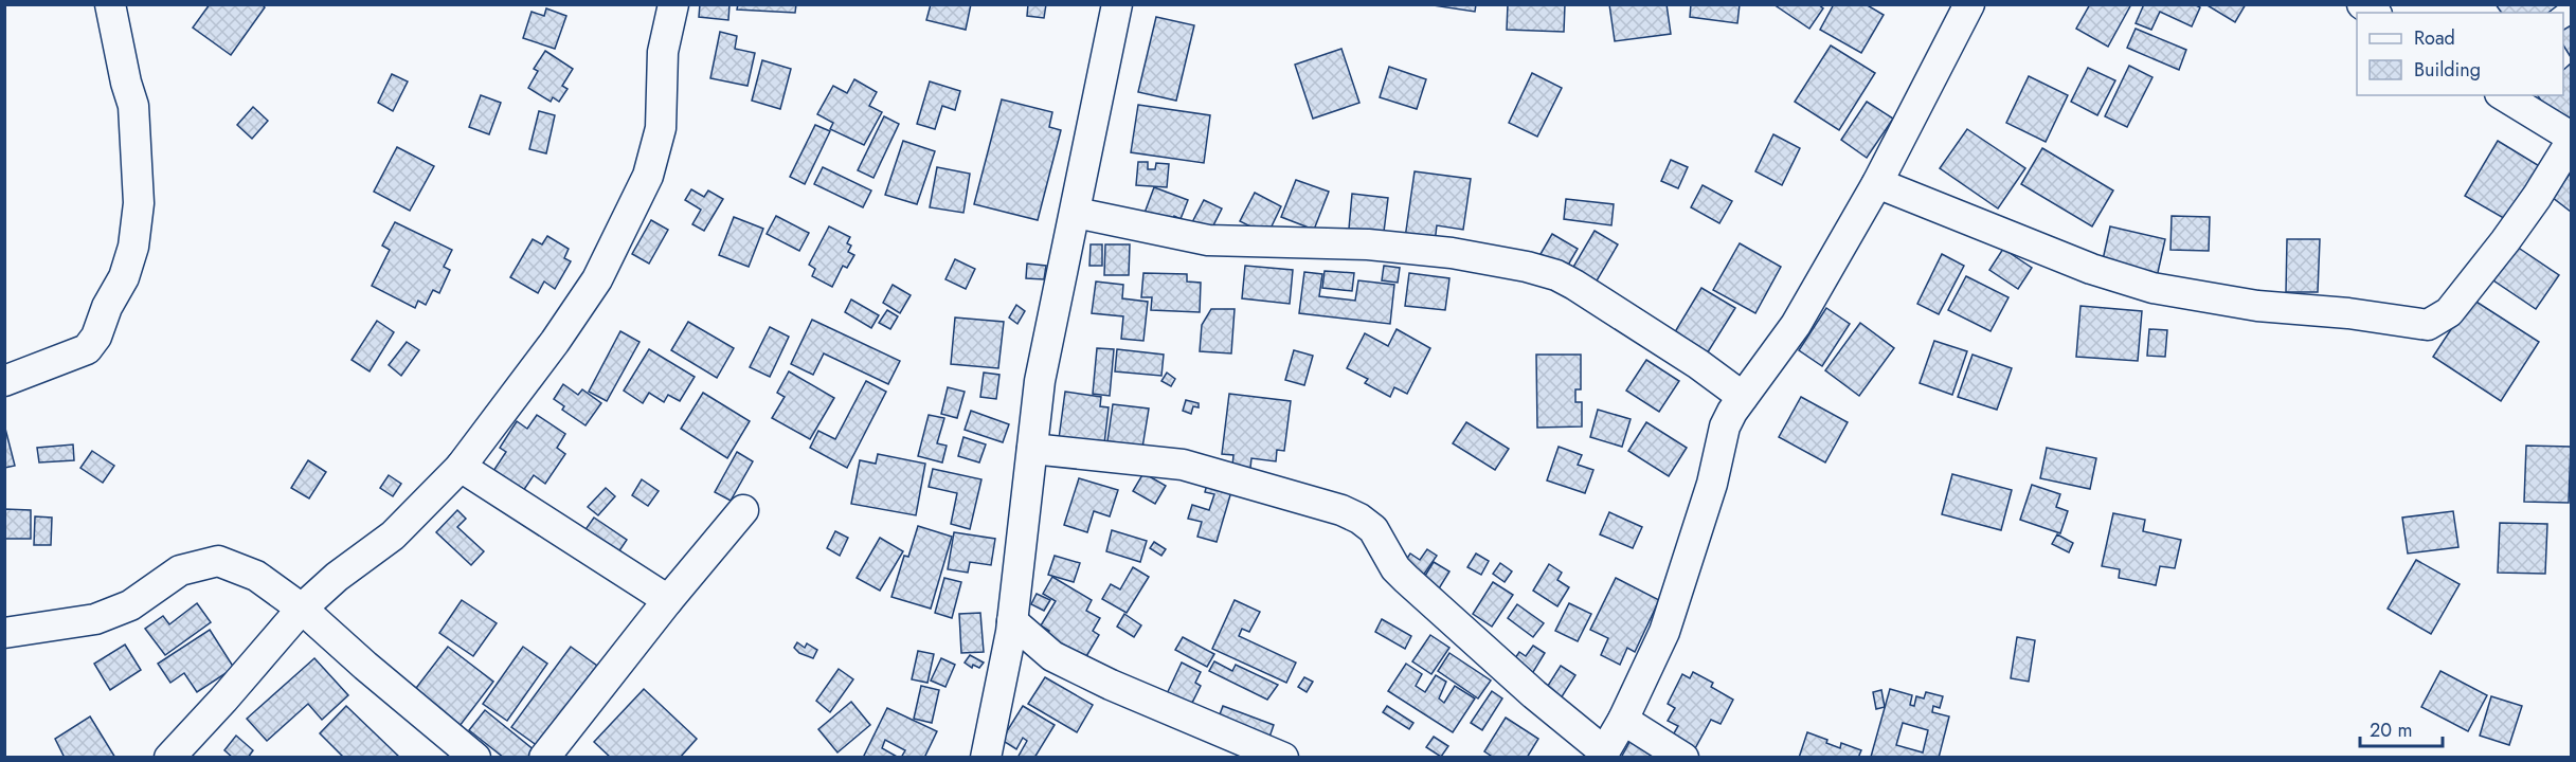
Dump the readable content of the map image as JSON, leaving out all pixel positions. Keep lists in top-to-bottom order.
{
  "legend": ["Road", "Building"],
  "scale_bar": "20 m"
}
